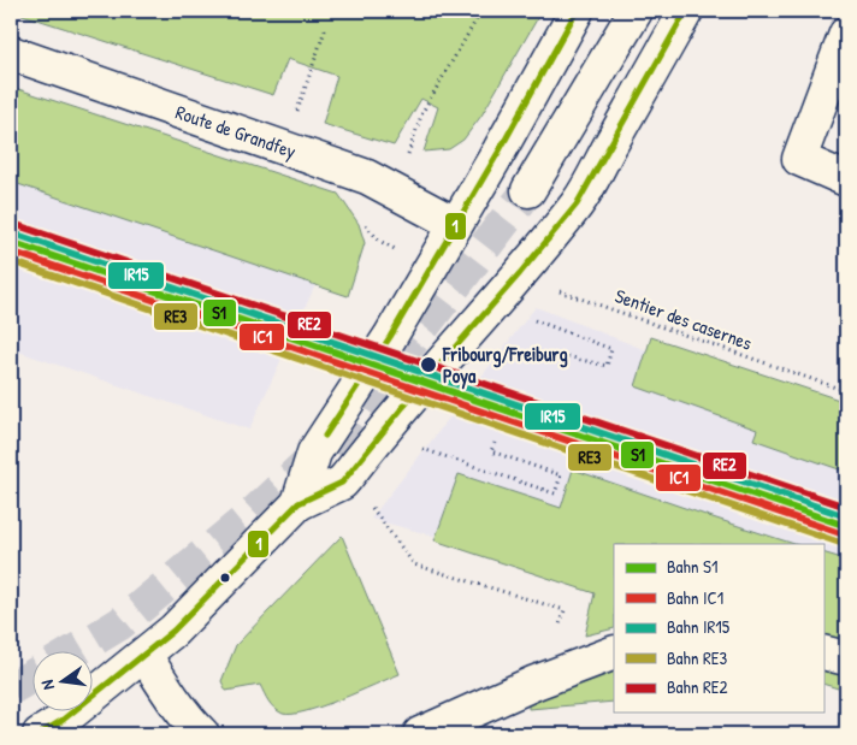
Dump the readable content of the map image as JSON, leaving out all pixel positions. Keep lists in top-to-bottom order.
{
  "streets": {
    "main road": ["Route de Grandfey"],
    "path": ["Sentier des casernes"]
  },
  "places": ["Fribourg/Freiburg Poya"],
  "lines": [
    "transit line 1",
    "rail line RE2",
    "rail line IR15",
    "rail line S1",
    "rail line IC1",
    "rail line RE3"
  ],
  "legend": [
    "Bahn S1",
    "Bahn IC1",
    "Bahn IR15",
    "Bahn RE3",
    "Bahn RE2"
  ],
  "north": "left"
}
